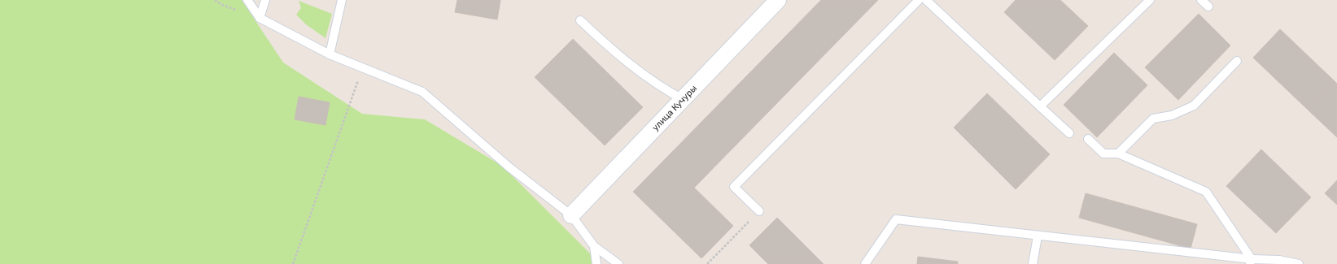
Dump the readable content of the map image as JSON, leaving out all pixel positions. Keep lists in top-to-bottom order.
{
  "streets": {
    "street": ["улица Кучуры"]
  }
}
